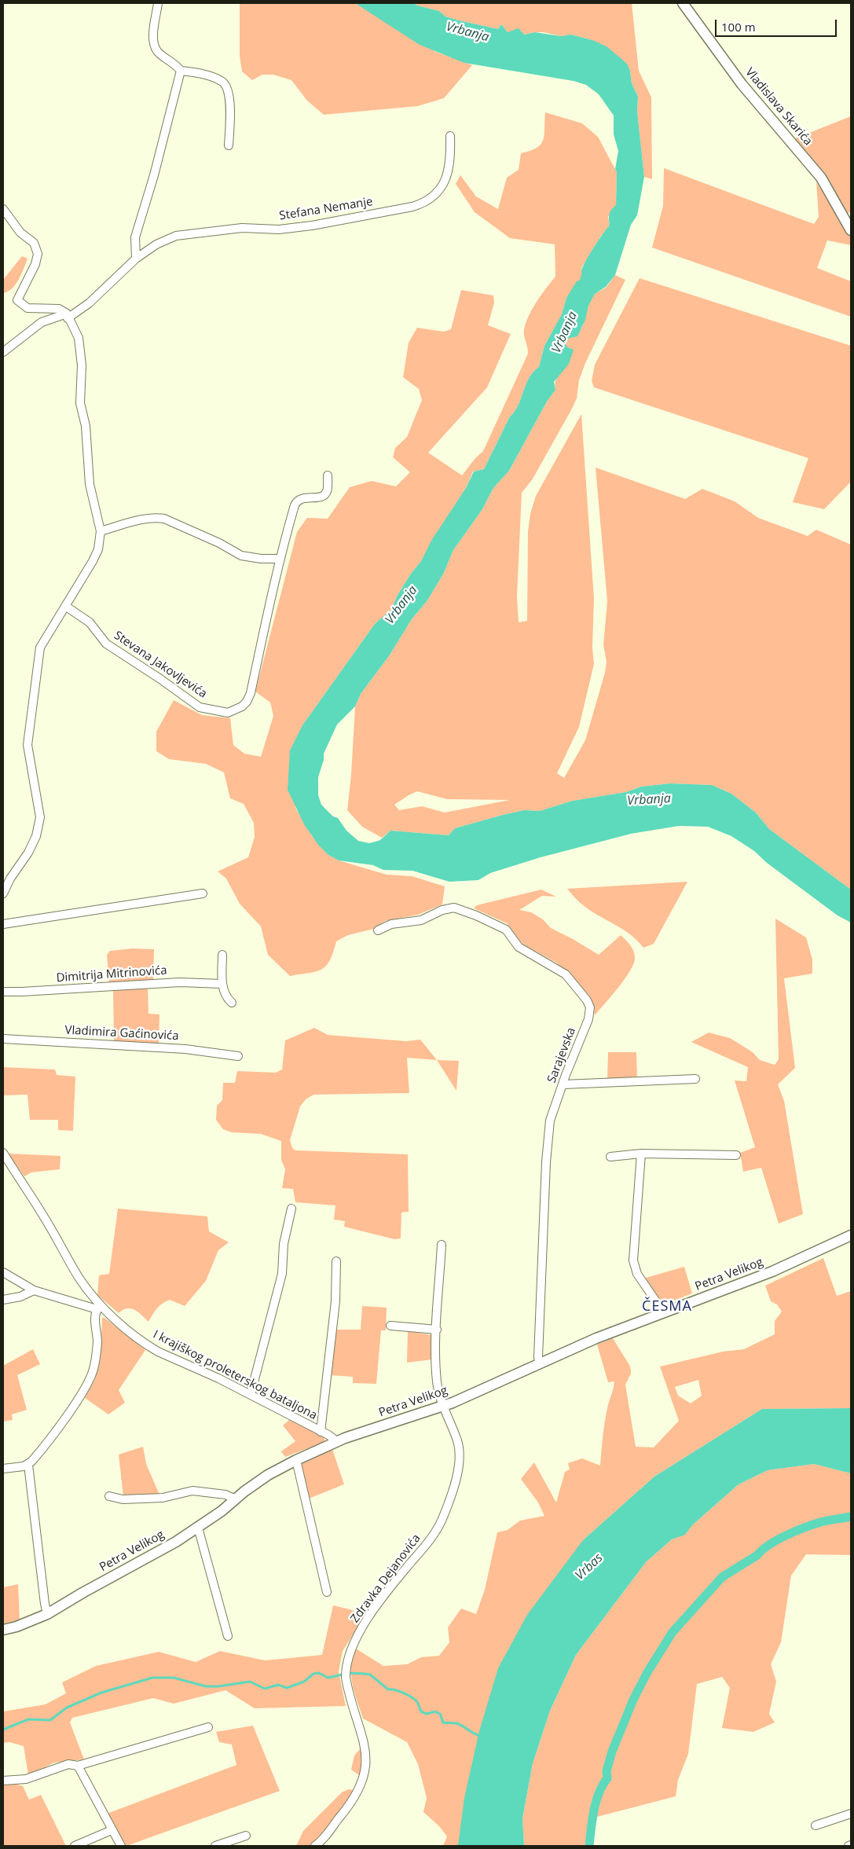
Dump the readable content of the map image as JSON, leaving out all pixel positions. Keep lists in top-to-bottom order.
{
  "streets": {
    "street": [
      "Vladislava Skarića",
      "Stefana Nemanje",
      "Stevana Jakovljevića",
      "Dimitrija Mitrinovića",
      "Vladimira Gaćinovića",
      "Sarajevska",
      "Petra Velikog",
      "I krajiškog proleterskog bataljona",
      "Zdravka Dejanovića"
    ]
  },
  "crossings": [
    ["Sarajevska", "Petra Velikog"],
    ["Petra Velikog", "I krajiškog proleterskog bataljona"],
    ["Petra Velikog", "Zdravka Dejanovića"]
  ],
  "districts": ["ČESMA"],
  "water": ["Vrbanja", "Vrbas"],
  "scale_bar": "100 m"
}
